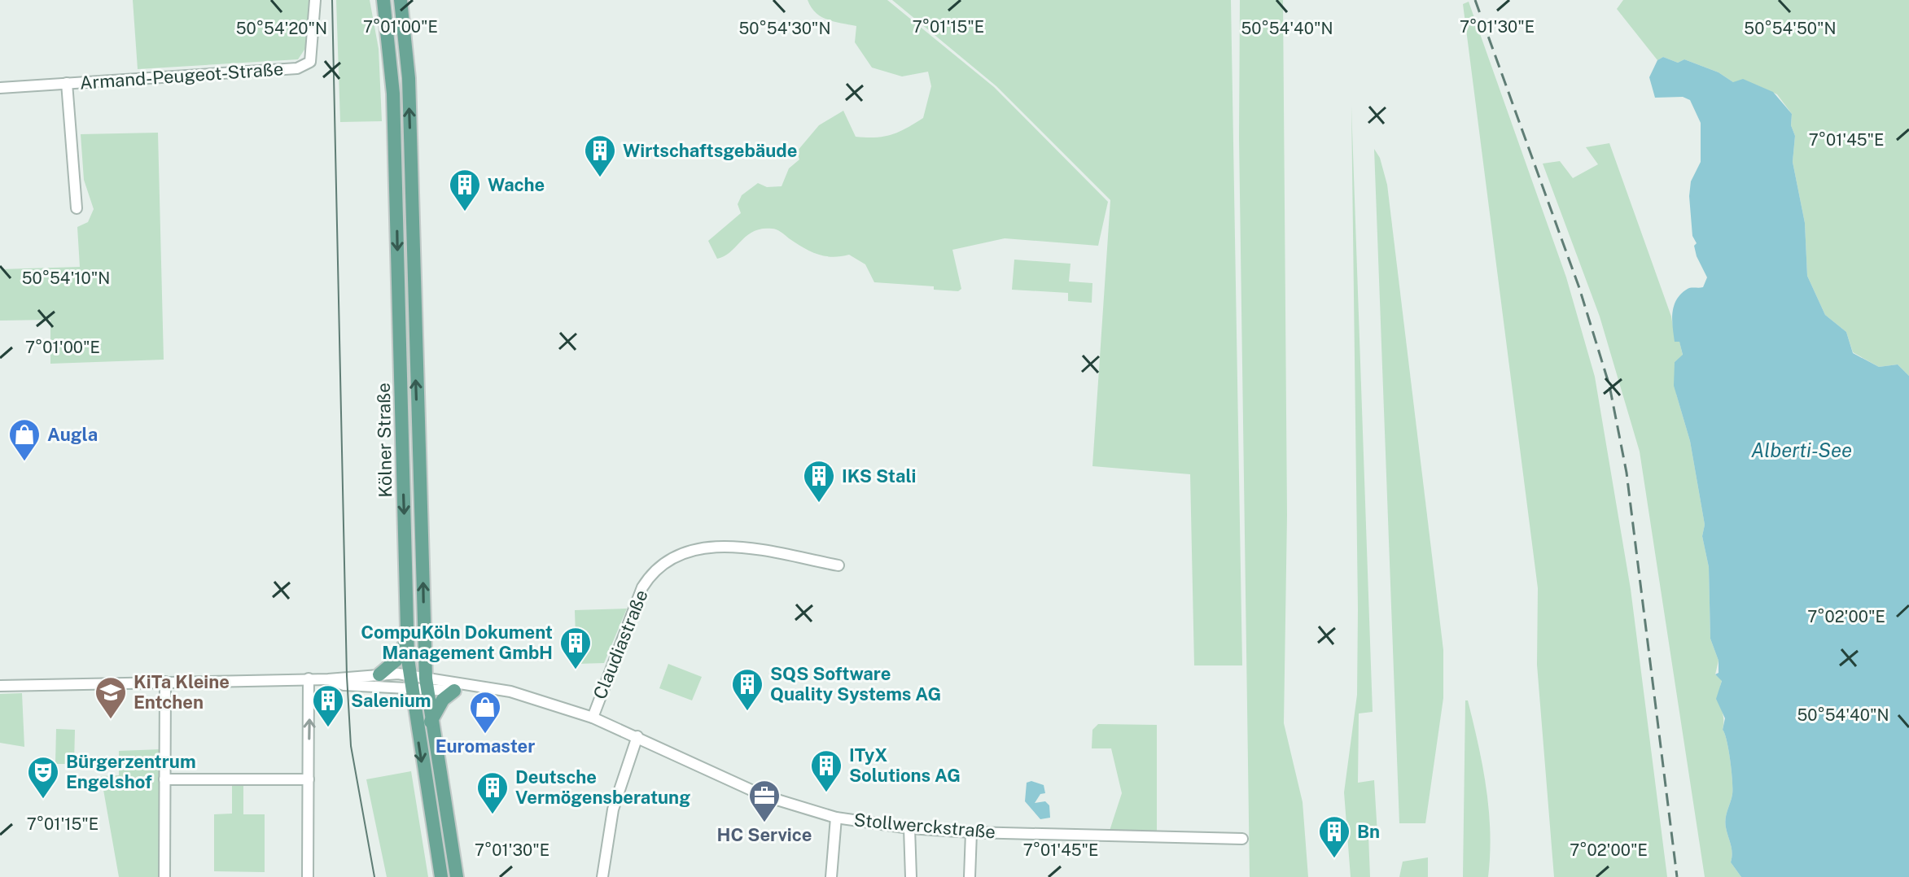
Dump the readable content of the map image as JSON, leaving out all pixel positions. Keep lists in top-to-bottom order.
{
  "streets": {
    "main road": ["Kölner Straße"],
    "street": ["Armand-Peugeot-Straße", "Claudiastraße", "Stollwerckstraße"]
  },
  "crossings": [
    ["Kölner Straße", "Stollwerckstraße"],
    ["Claudiastraße", "Stollwerckstraße"]
  ],
  "water": ["Alberti-See"],
  "places": {
    "building": [
      "Wirtschaftsgebäude",
      "Wache",
      "IKS Stali",
      "CompuKöln Dokument Management GmbH",
      "SQS Software Quality Systems AG",
      "Salenium",
      "ITyX Solutions AG",
      "Deutsche Vermögensberatung",
      "Bn"
    ],
    "shop": ["Augla", "Euromaster"],
    "school or university": ["KiTa Kleine Entchen"],
    "theatre": ["Bürgerzentrum Engelshof"],
    "office": ["HC Service"]
  },
  "coordinates": [
    "7°01'00\"E",
    "7°01'15\"E",
    "7°01'30\"E",
    "50°54'50\"N",
    "50°54'20\"N",
    "50°54'30\"N",
    "50°54'40\"N",
    "7°01'45\"E",
    "50°54'10\"N",
    "7°02'00\"E"
  ]
}
